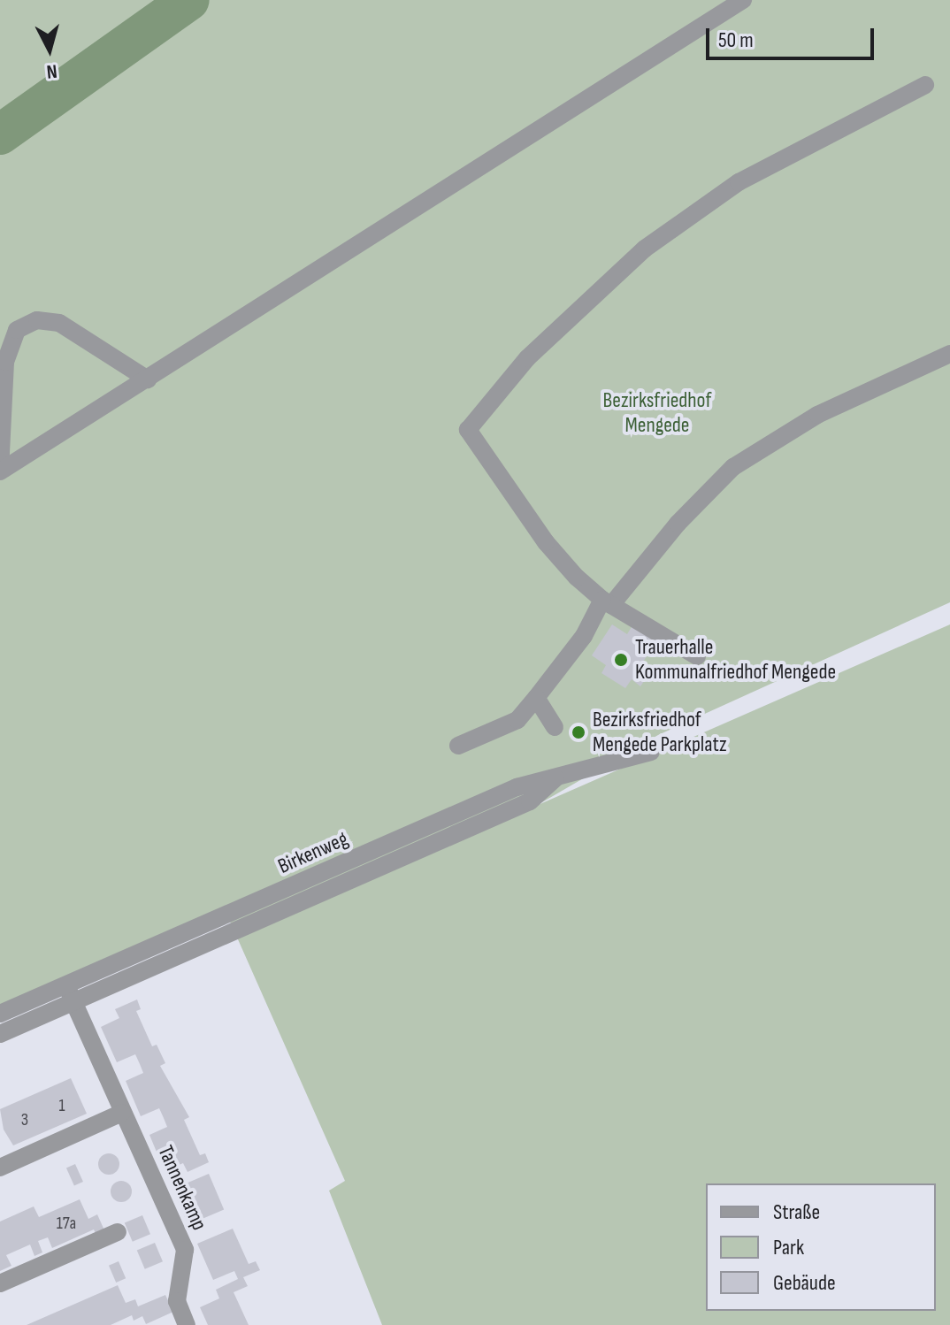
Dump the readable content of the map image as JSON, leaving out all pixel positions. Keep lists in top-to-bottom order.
{
  "streets": {
    "street": ["Birkenweg", "Tannenkamp"]
  },
  "crossings": [
    ["Birkenweg", "Tannenkamp"]
  ],
  "parks": ["Bezirksfriedhof Mengede"],
  "places": ["Trauerhalle Kommunalfriedhof Mengede", "Bezirksfriedhof Mengede Parkplatz"],
  "house_numbers": ["1", "3", "17a"],
  "legend": ["Straße", "Park", "Gebäude"],
  "scale_bar": "50 m",
  "north": "bottom"
}
